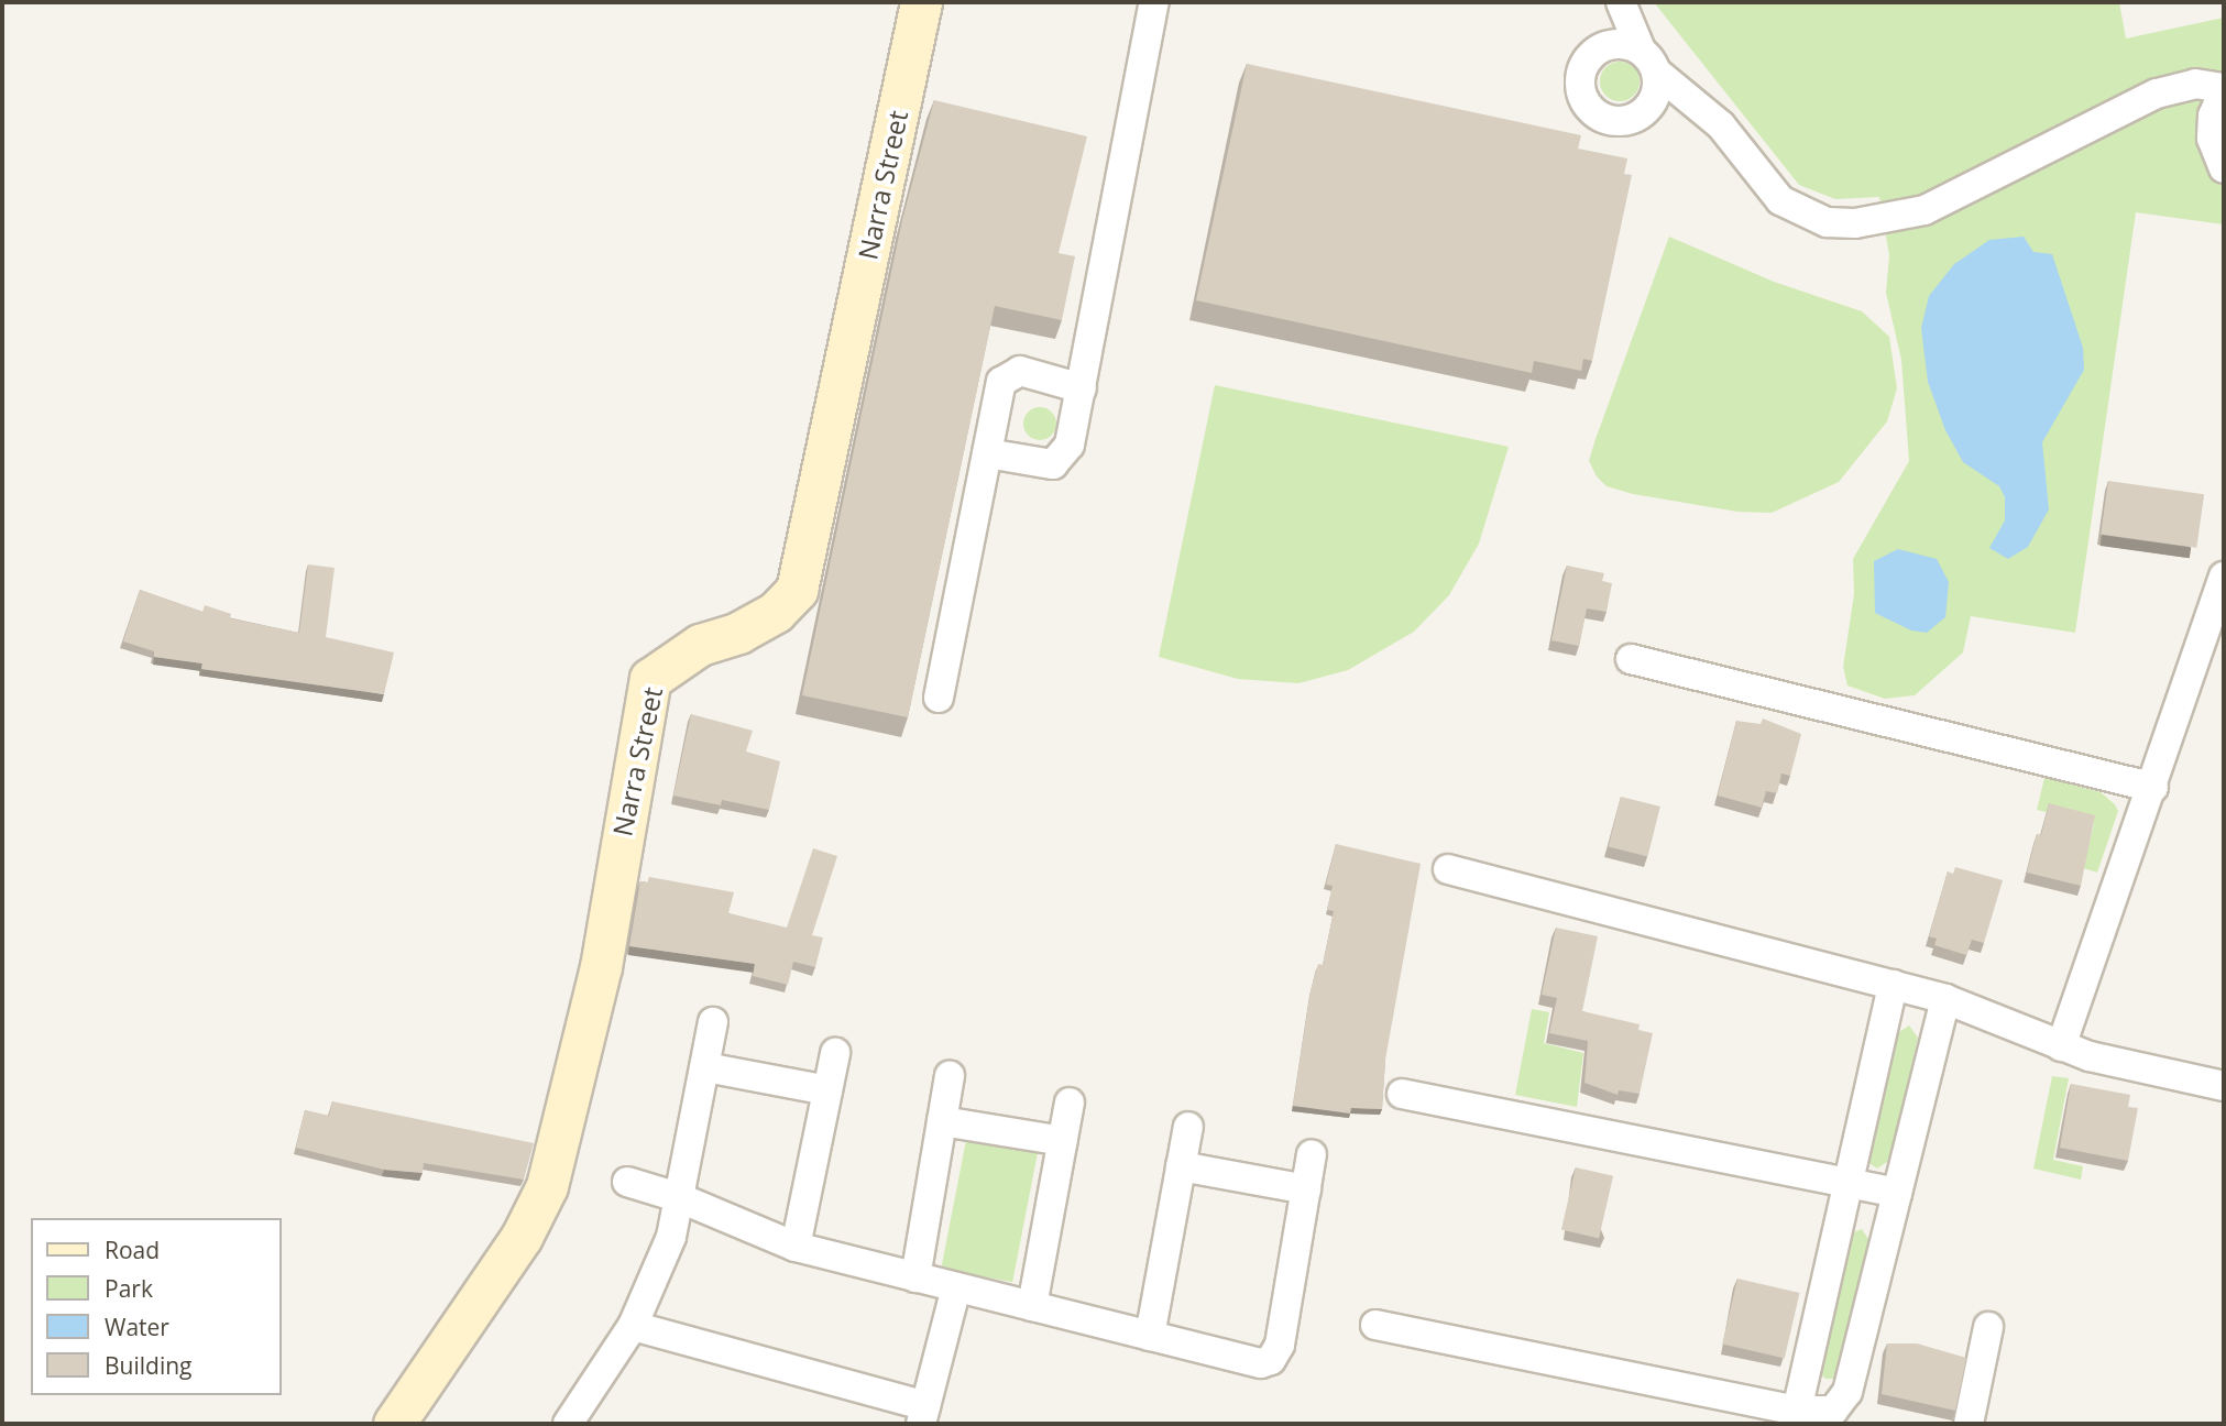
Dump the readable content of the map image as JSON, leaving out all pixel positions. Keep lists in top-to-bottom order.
{
  "streets": {
    "street": ["Narra Street"]
  },
  "legend": [
    "Road",
    "Park",
    "Water",
    "Building"
  ]
}
